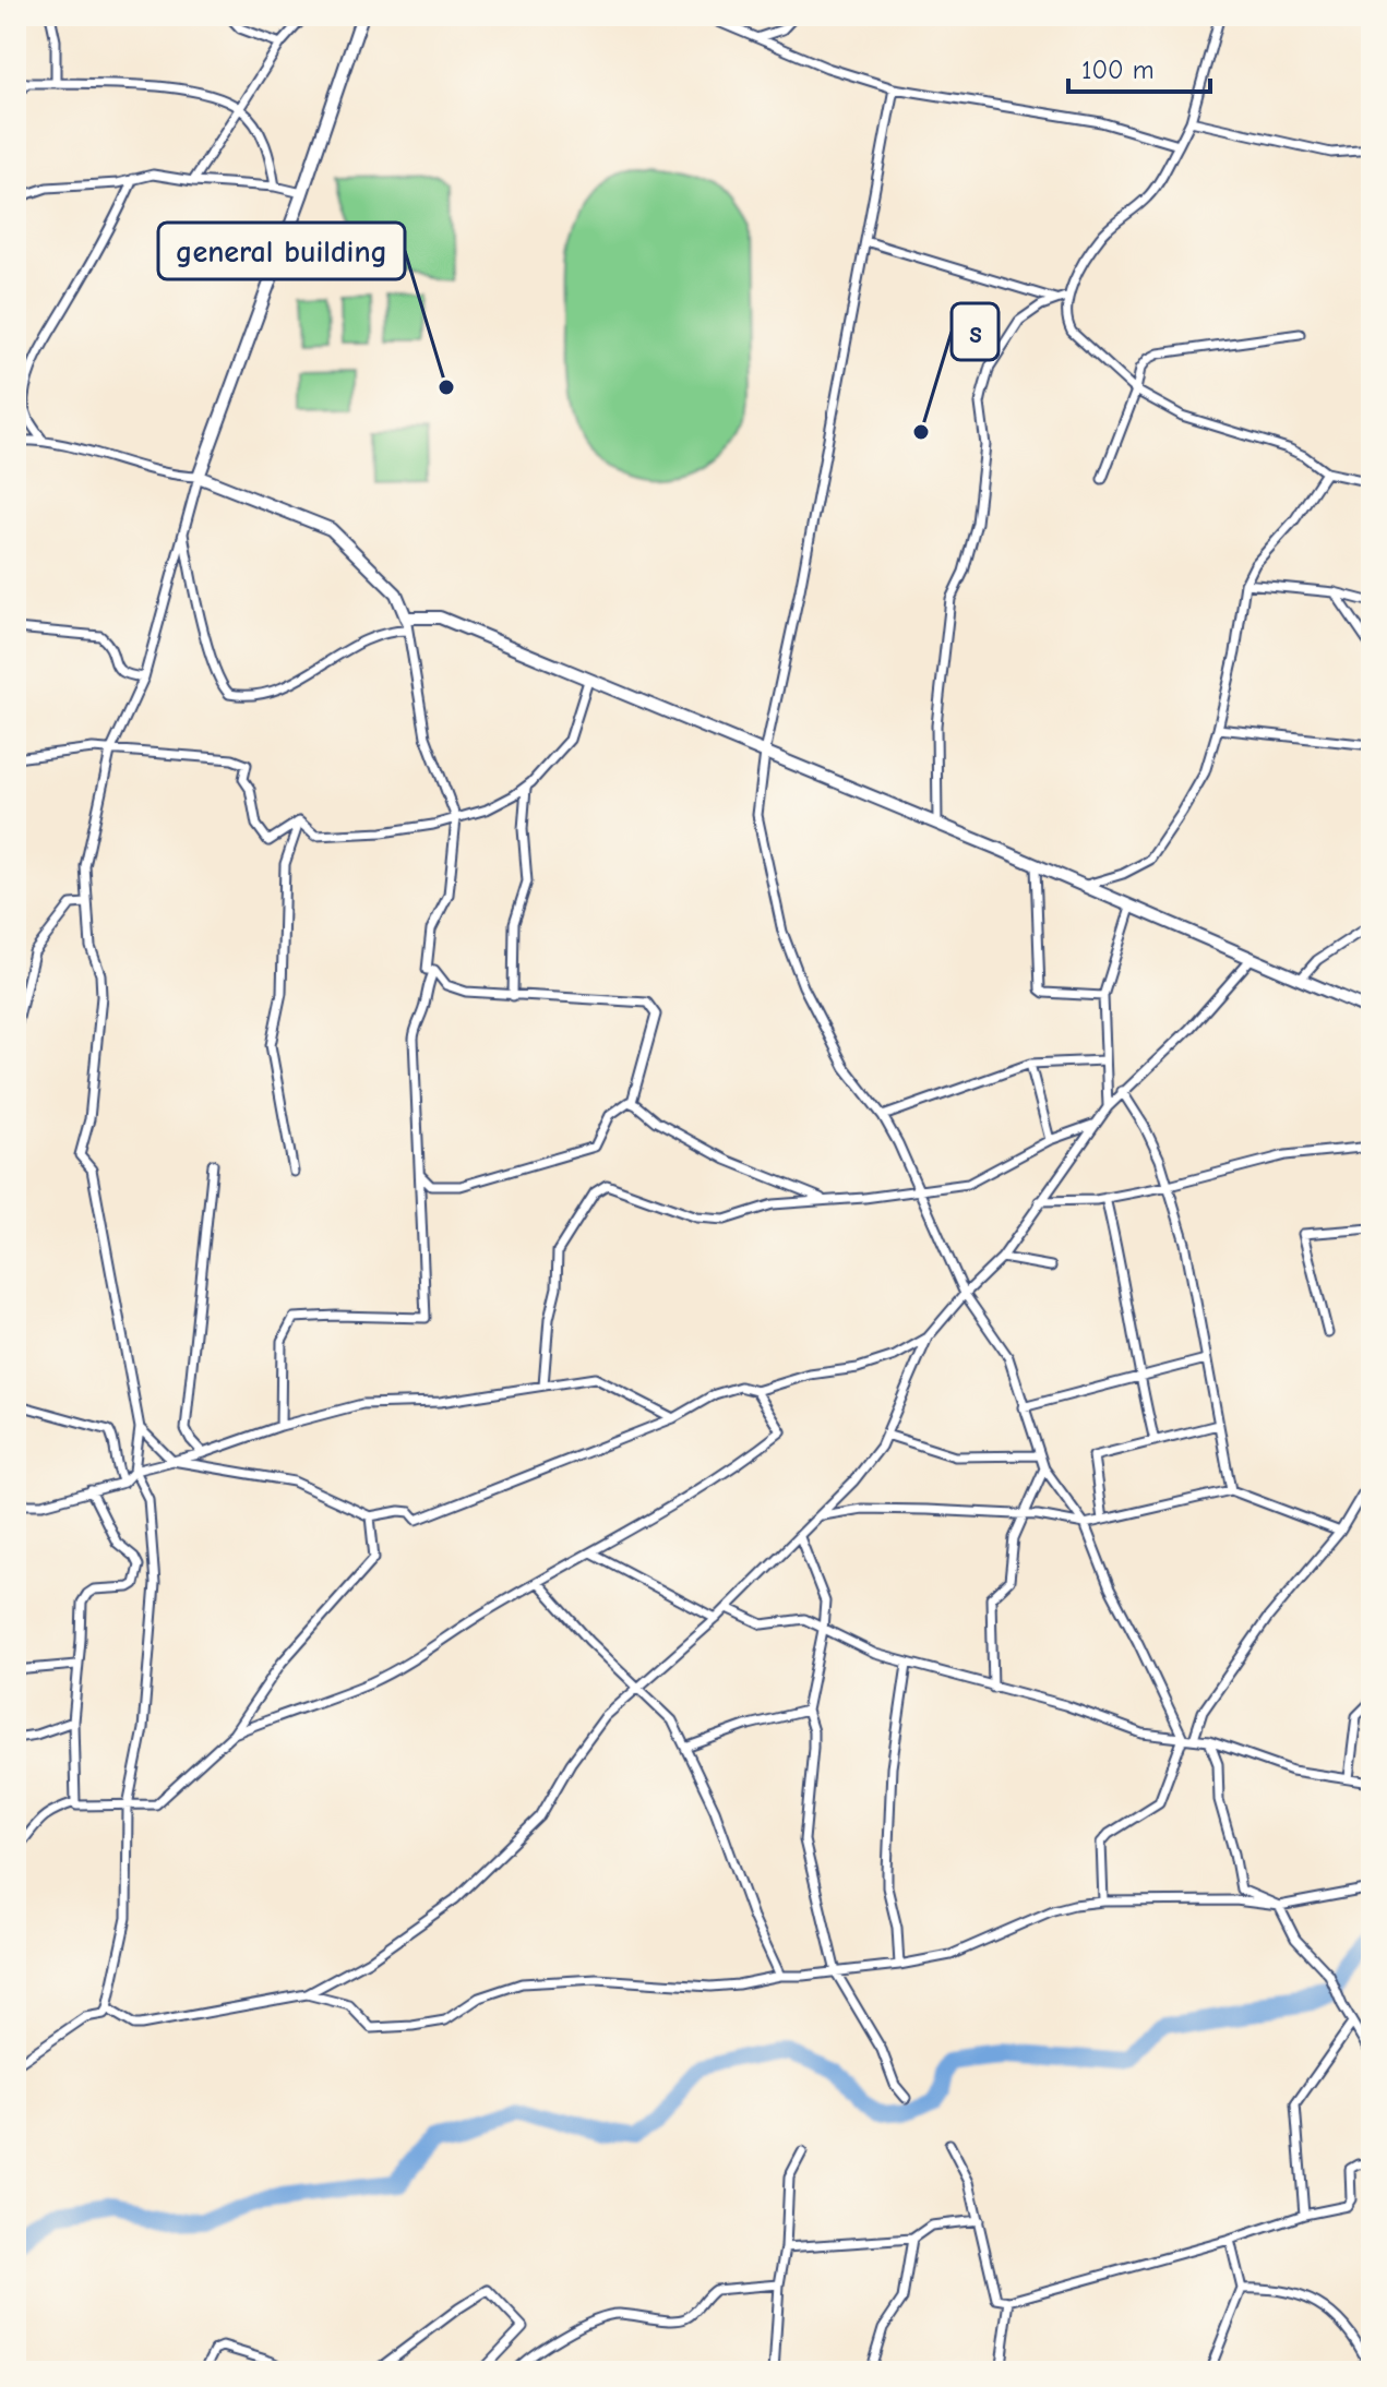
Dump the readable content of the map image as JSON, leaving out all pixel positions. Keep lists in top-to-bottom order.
{
  "places": ["general building", "s"],
  "scale_bar": "100 m"
}
